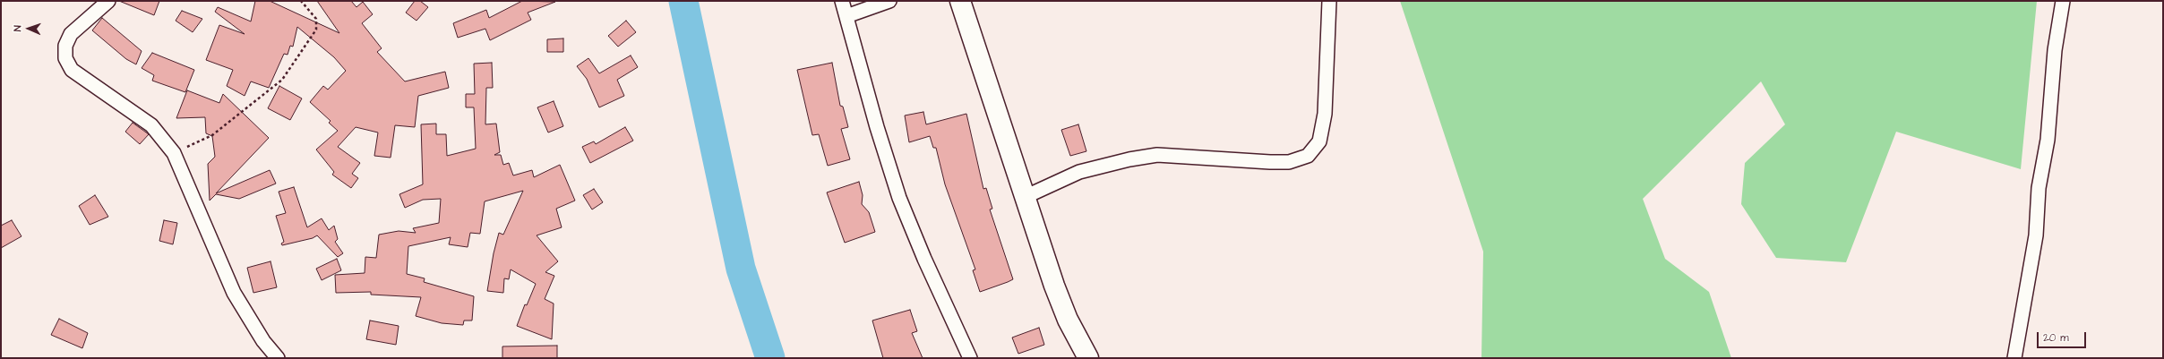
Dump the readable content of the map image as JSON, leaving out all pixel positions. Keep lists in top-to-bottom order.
{
  "scale_bar": "20 m",
  "north": "left"
}
